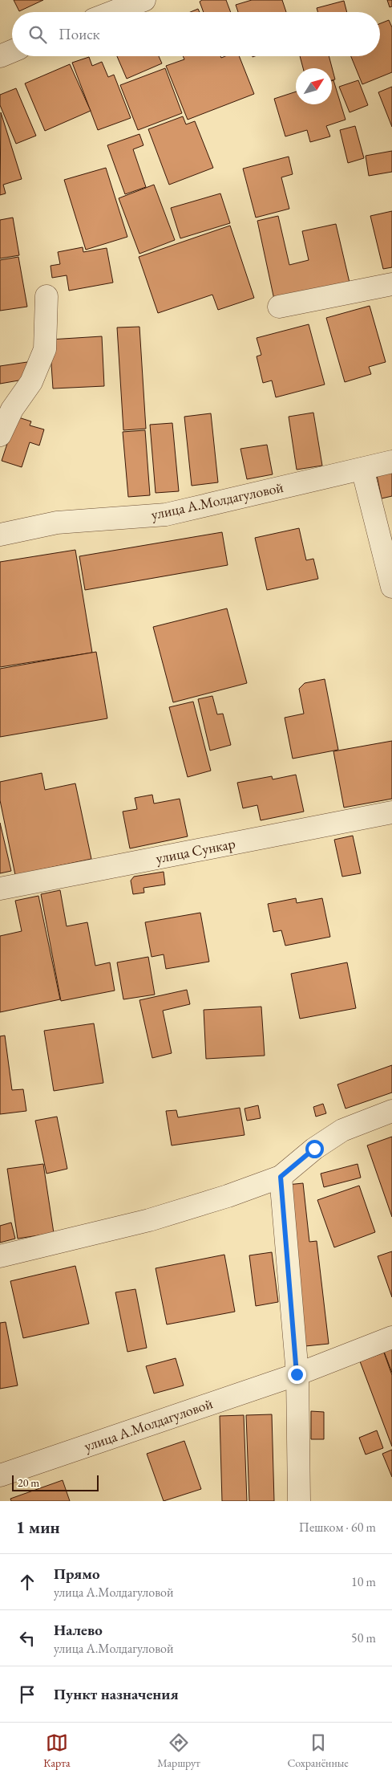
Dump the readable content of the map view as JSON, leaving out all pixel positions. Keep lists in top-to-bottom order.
{
  "streets": {
    "street": ["улица А.Молдагуловой", "улица Сункар"]
  },
  "scale_bar": "20 m",
  "north": "top right",
  "page": {
    "search": "Поиск",
    "scale": "20 m",
    "heading": ["1 мин", "Пешком · 60 m"],
    "list": [
      ["Прямо", "улица А.Молдагуловой", "10 m"],
      ["Налево", "улица А.Молдагуловой", "50 m"],
      "Пункт назначения"
    ],
    "nav": ["Карта", "Маршрут", "Сохранённые"]
  }
}
